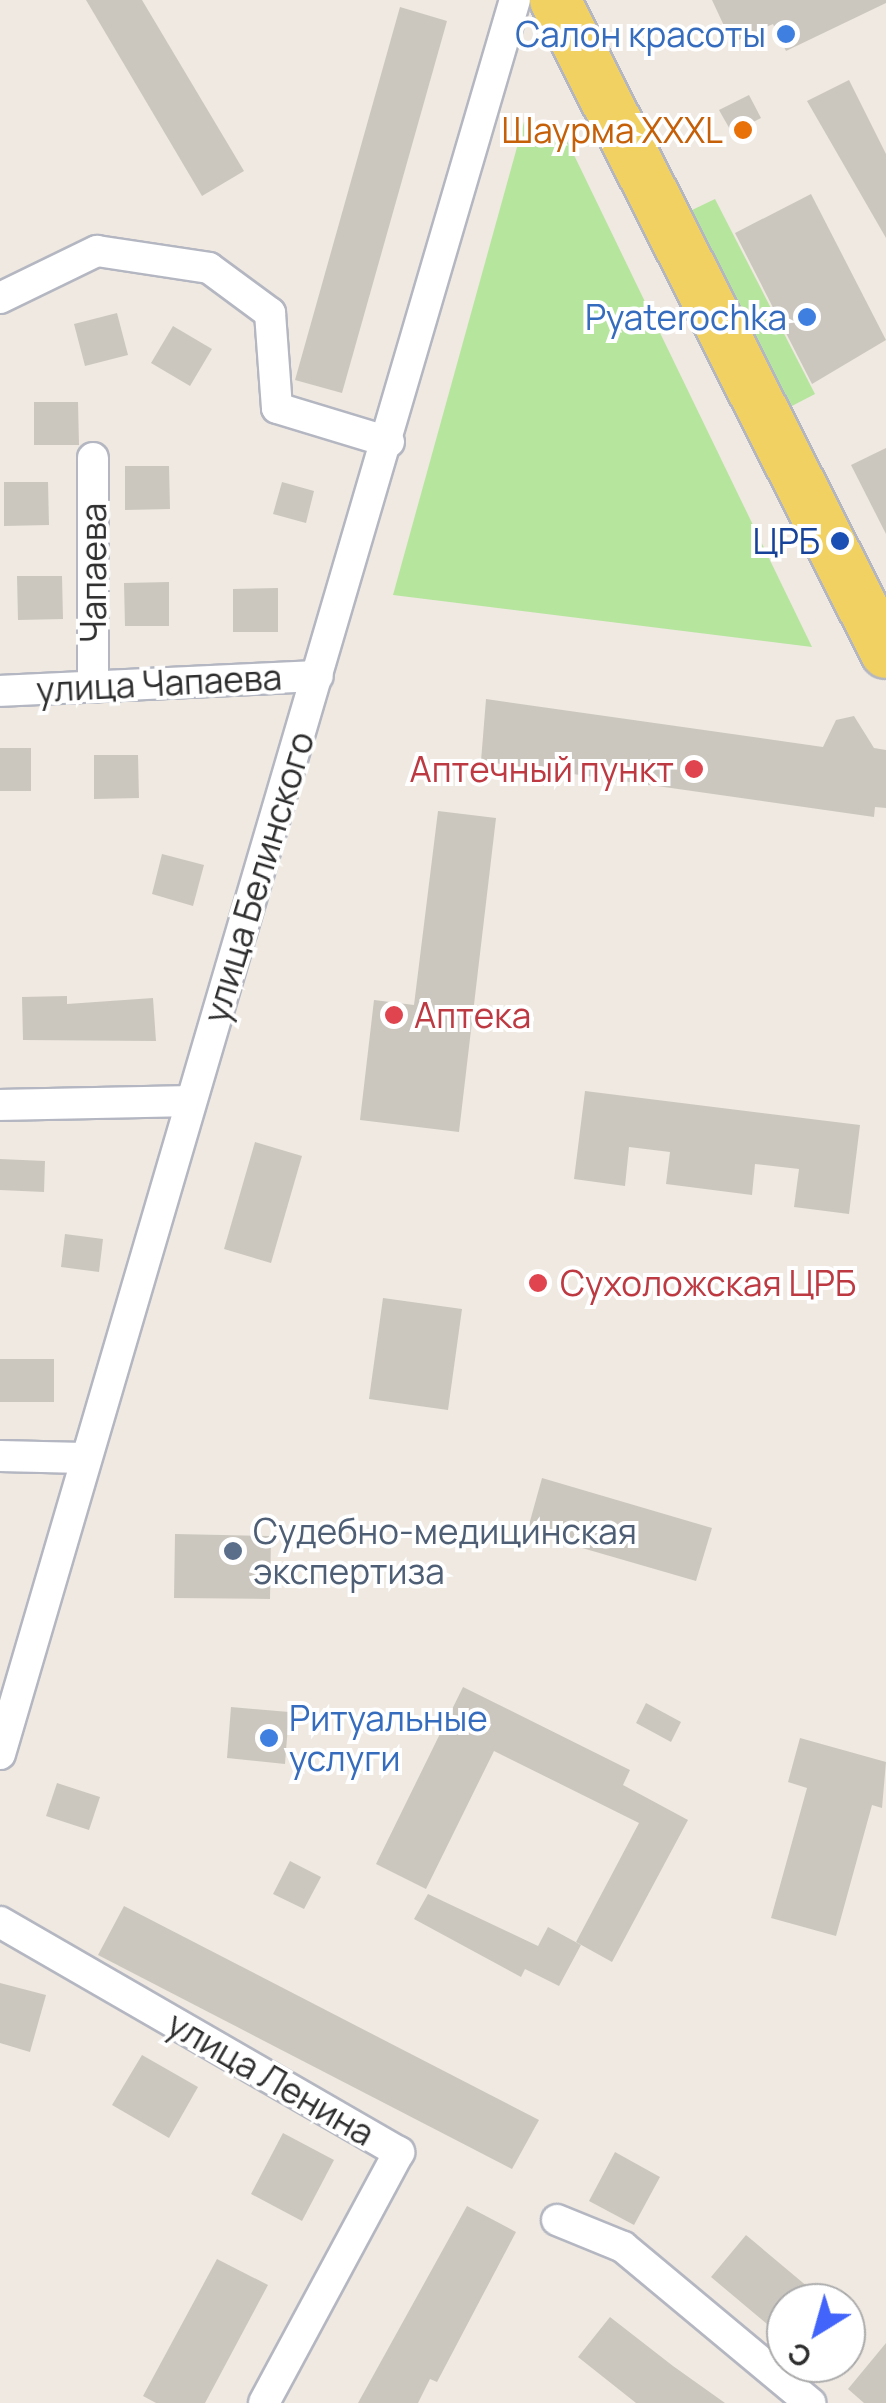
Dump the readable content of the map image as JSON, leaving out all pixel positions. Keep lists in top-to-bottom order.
{
  "streets": {
    "street": [
      "Чапаева",
      "улица Чапаева",
      "улица Белинского",
      "улица Ленина"
    ]
  },
  "crossings": [
    ["Чапаева", "улица Чапаева"],
    ["улица Чапаева", "улица Белинского"]
  ],
  "places": [
    "Салон красоты",
    "Шаурма XXXL",
    "Pyaterochka",
    "ЦРБ",
    "Аптечный пункт",
    "Аптека",
    "Сухоложская ЦРБ",
    "Судебно-медицинская экспертиза",
    "Ритуальные услуги"
  ],
  "north": "bottom left"
}
